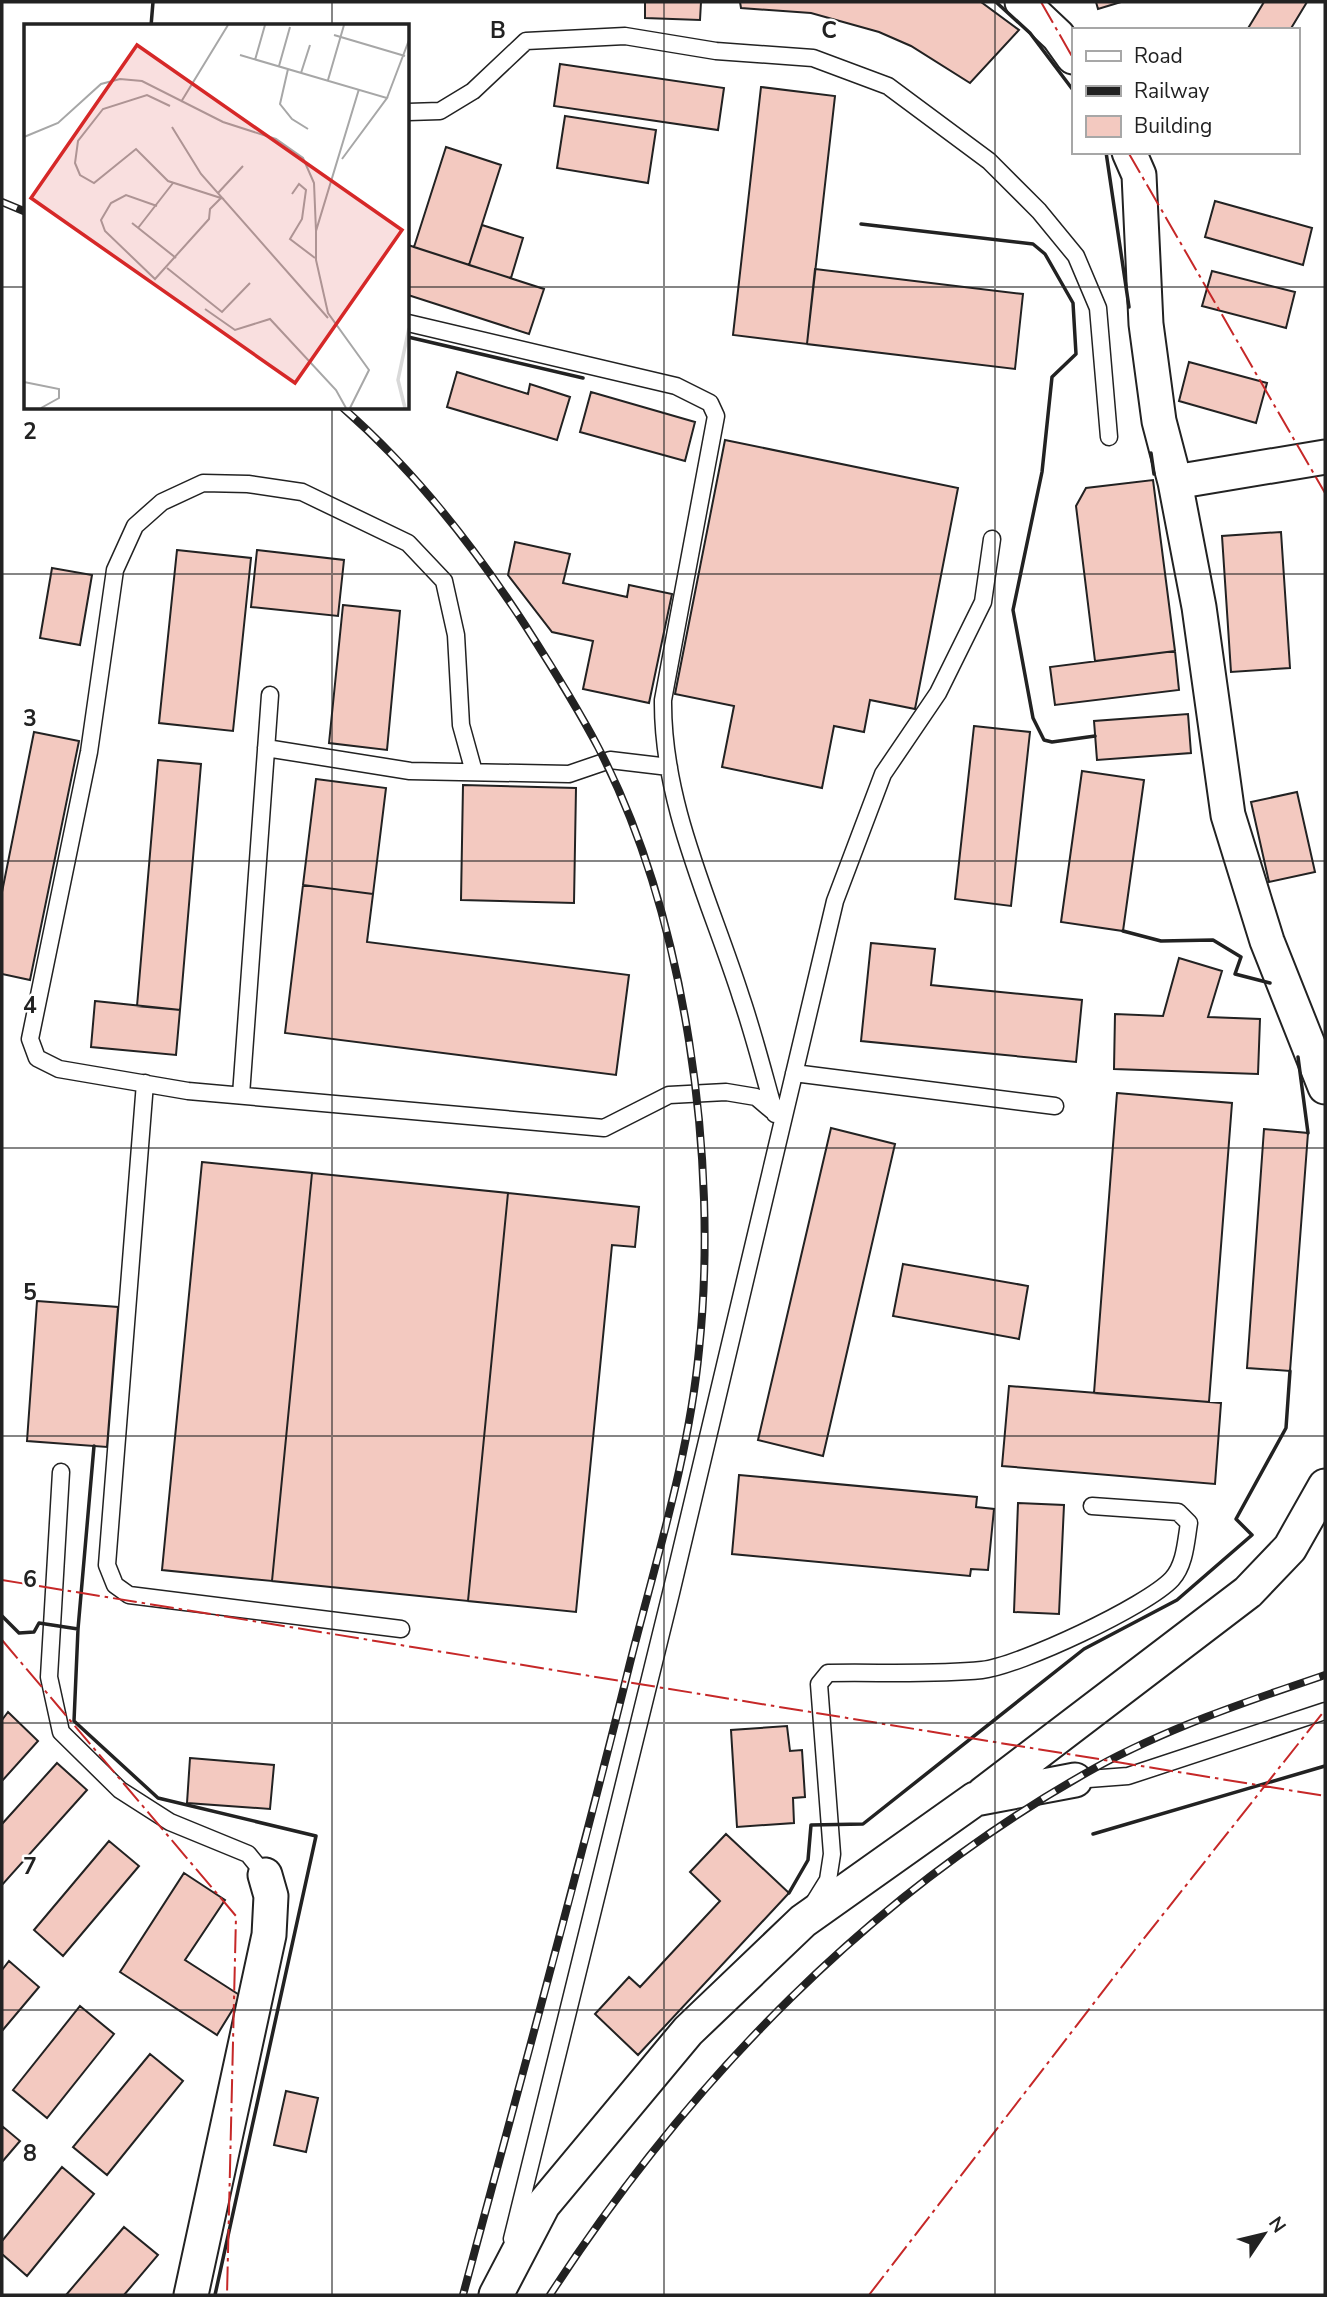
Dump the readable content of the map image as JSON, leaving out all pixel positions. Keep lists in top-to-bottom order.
{
  "legend": ["Road", "Railway", "Building"],
  "north": "top right",
  "grid": {
    "columns": ["B", "C"],
    "rows": [
      "2",
      "3",
      "4",
      "5",
      "6",
      "7",
      "8"
    ]
  }
}
